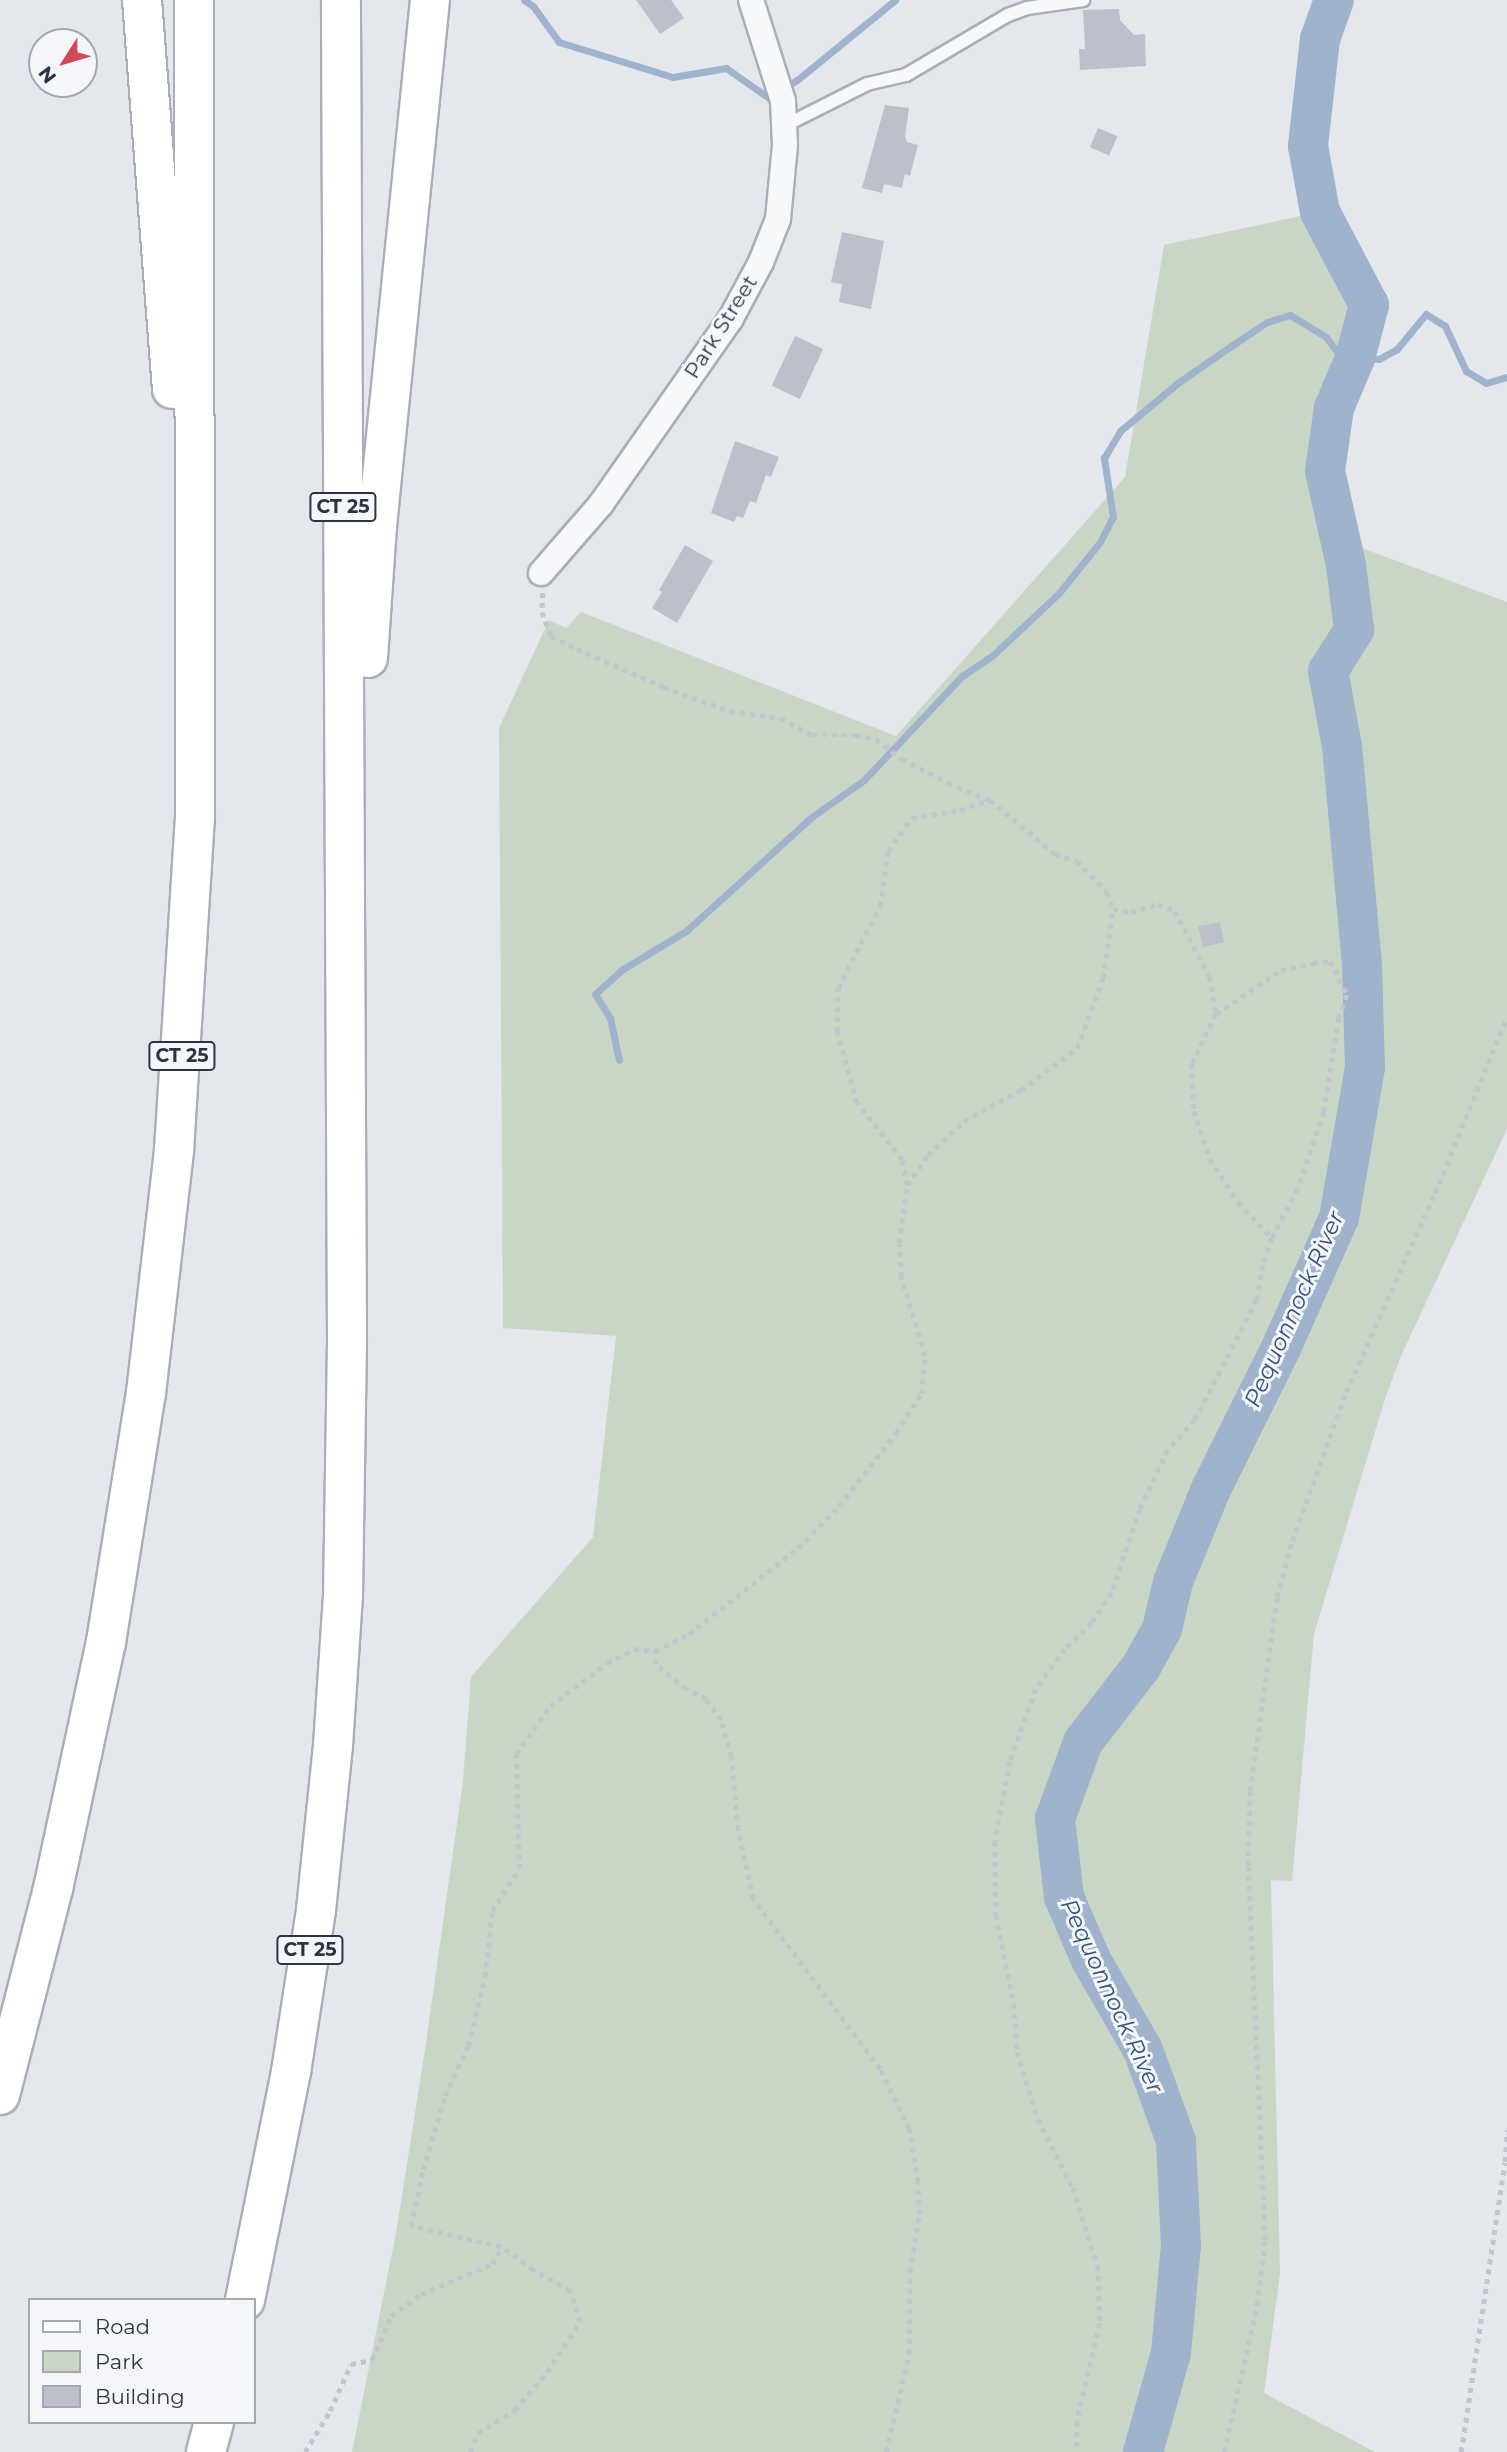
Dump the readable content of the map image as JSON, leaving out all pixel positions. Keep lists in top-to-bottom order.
{
  "streets": {
    "highway": ["CT 25"],
    "street": ["Park Street"]
  },
  "water": ["Pequonnock River"],
  "legend": ["Road", "Park", "Building"],
  "north": "bottom left"
}
